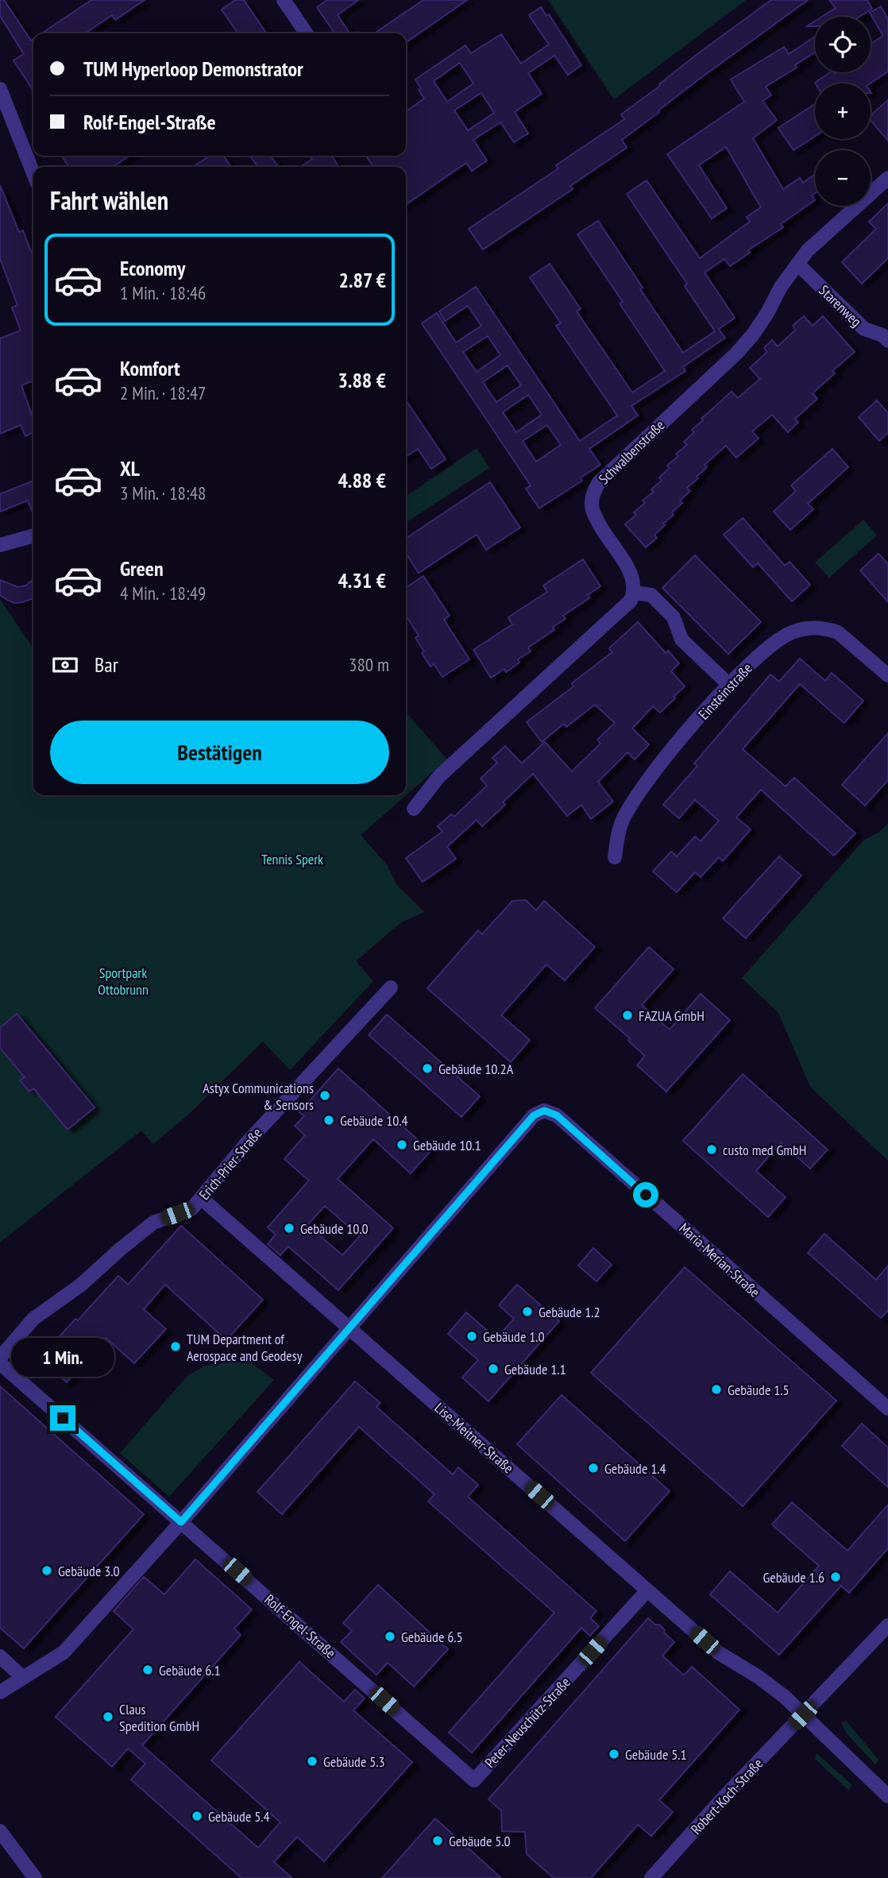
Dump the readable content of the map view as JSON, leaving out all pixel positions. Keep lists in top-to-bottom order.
{
  "streets": {
    "street": [
      "Starenweg",
      "Schwalbenstraße",
      "Einsteinstraße",
      "Erich-Prier-Straße",
      "Maria-Merian-Straße",
      "Lise-Meitner-Straße",
      "Rolf-Engel-Straße",
      "Peter-Neuschütz-Straße",
      "Robert-Koch-Straße"
    ]
  },
  "crossings": [
    ["Starenweg", "Schwalbenstraße"],
    ["Erich-Prier-Straße", "Lise-Meitner-Straße"],
    ["Maria-Merian-Straße", "Lise-Meitner-Straße"],
    ["Lise-Meitner-Straße", "Peter-Neuschütz-Straße"],
    ["Lise-Meitner-Straße", "Robert-Koch-Straße"],
    ["Rolf-Engel-Straße", "Peter-Neuschütz-Straße"]
  ],
  "parks": ["Tennis Sperk", "Sportpark Ottobrunn"],
  "places": [
    "FAZUA GmbH",
    "Gebäude 10.2A",
    "Astyx Communications & Sensors",
    "Gebäude 10.4",
    "Gebäude 10.1",
    "custo med GmbH",
    "Gebäude 10.0",
    "Gebäude 1.2",
    "Gebäude 1.0",
    "TUM Department of Aerospace and Geodesy",
    "Gebäude 1.1",
    "Gebäude 1.5",
    "Gebäude 1.4",
    "Gebäude 3.0",
    "Gebäude 1.6",
    "Gebäude 6.5",
    "Gebäude 6.1",
    "Claus Spedition GmbH",
    "Gebäude 5.1",
    "Gebäude 5.3",
    "Gebäude 5.4",
    "Gebäude 5.0"
  ],
  "page": {
    "map_buttons": ["+", "−"],
    "banner": ["TUM Hyperloop Demonstrator", "Rolf-Engel-Straße"],
    "heading": "Fahrt wählen",
    "list": [
      {
        "name": "Economy",
        "note": "1 Min. · 18:46",
        "value": "2.87 €"
      },
      {
        "name": "Komfort",
        "note": "2 Min. · 18:47",
        "value": "3.88 €"
      },
      {
        "name": "XL",
        "note": "3 Min. · 18:48",
        "value": "4.88 €"
      },
      {
        "name": "Green",
        "note": "4 Min. · 18:49",
        "value": "4.31 €"
      }
    ],
    "pay": ["Bar", "380 m"],
    "buttons": "Bestätigen",
    "bubble": "1 Min."
  }
}
